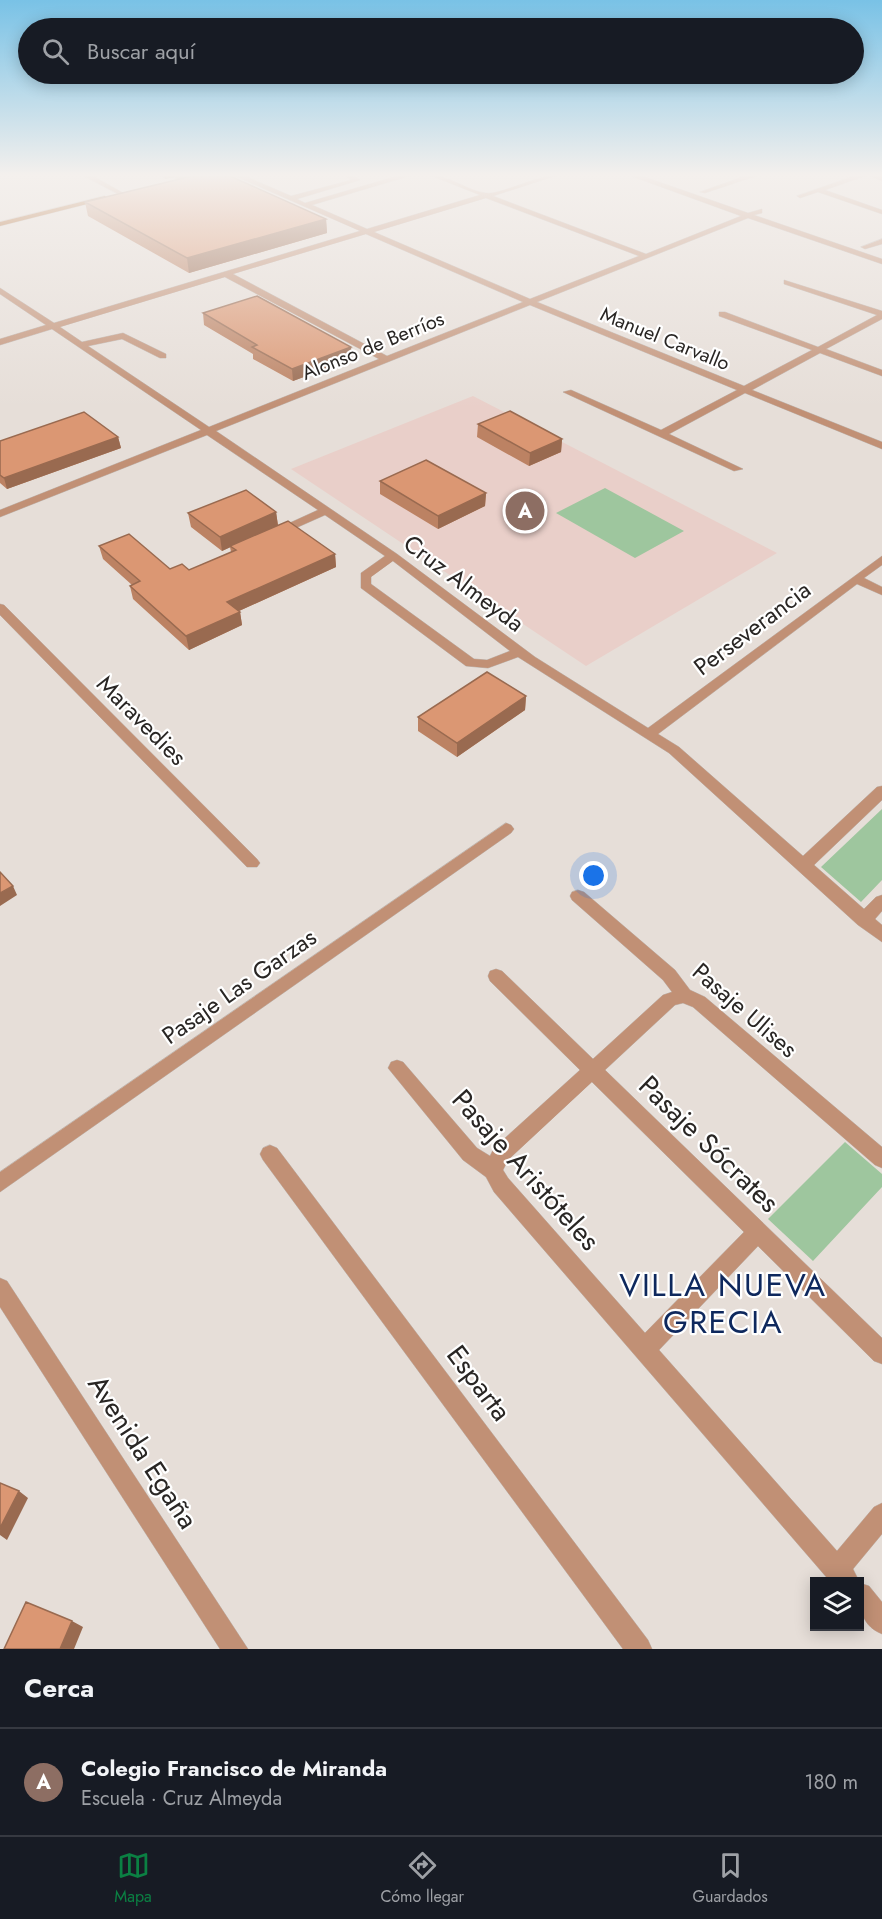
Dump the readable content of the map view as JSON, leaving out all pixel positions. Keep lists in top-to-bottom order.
{
  "streets": {
    "street": [
      "Manuel Carvallo",
      "Alonso de Berríos",
      "Cruz Almeyda",
      "Perseverancia",
      "Maravedies",
      "Pasaje Las Garzas",
      "Pasaje Ulises",
      "Pasaje Sócrates",
      "Pasaje Aristóteles",
      "Esparta",
      "Avenida Egaña"
    ]
  },
  "crossings": [
    ["Manuel Carvallo", "Alonso de Berríos"],
    ["Alonso de Berríos", "Cruz Almeyda"],
    ["Cruz Almeyda", "Perseverancia"]
  ],
  "districts": ["VILLA NUEVA GRECIA"],
  "page": {
    "search": "Buscar aquí",
    "pins": "A",
    "heading": "Cerca",
    "list": [
      {
        "mark": "A",
        "name": "Colegio Francisco de Miranda",
        "note": "Escuela · Cruz Almeyda",
        "value": "180 m"
      }
    ],
    "nav": ["Mapa", "Cómo llegar", "Guardados"]
  }
}
